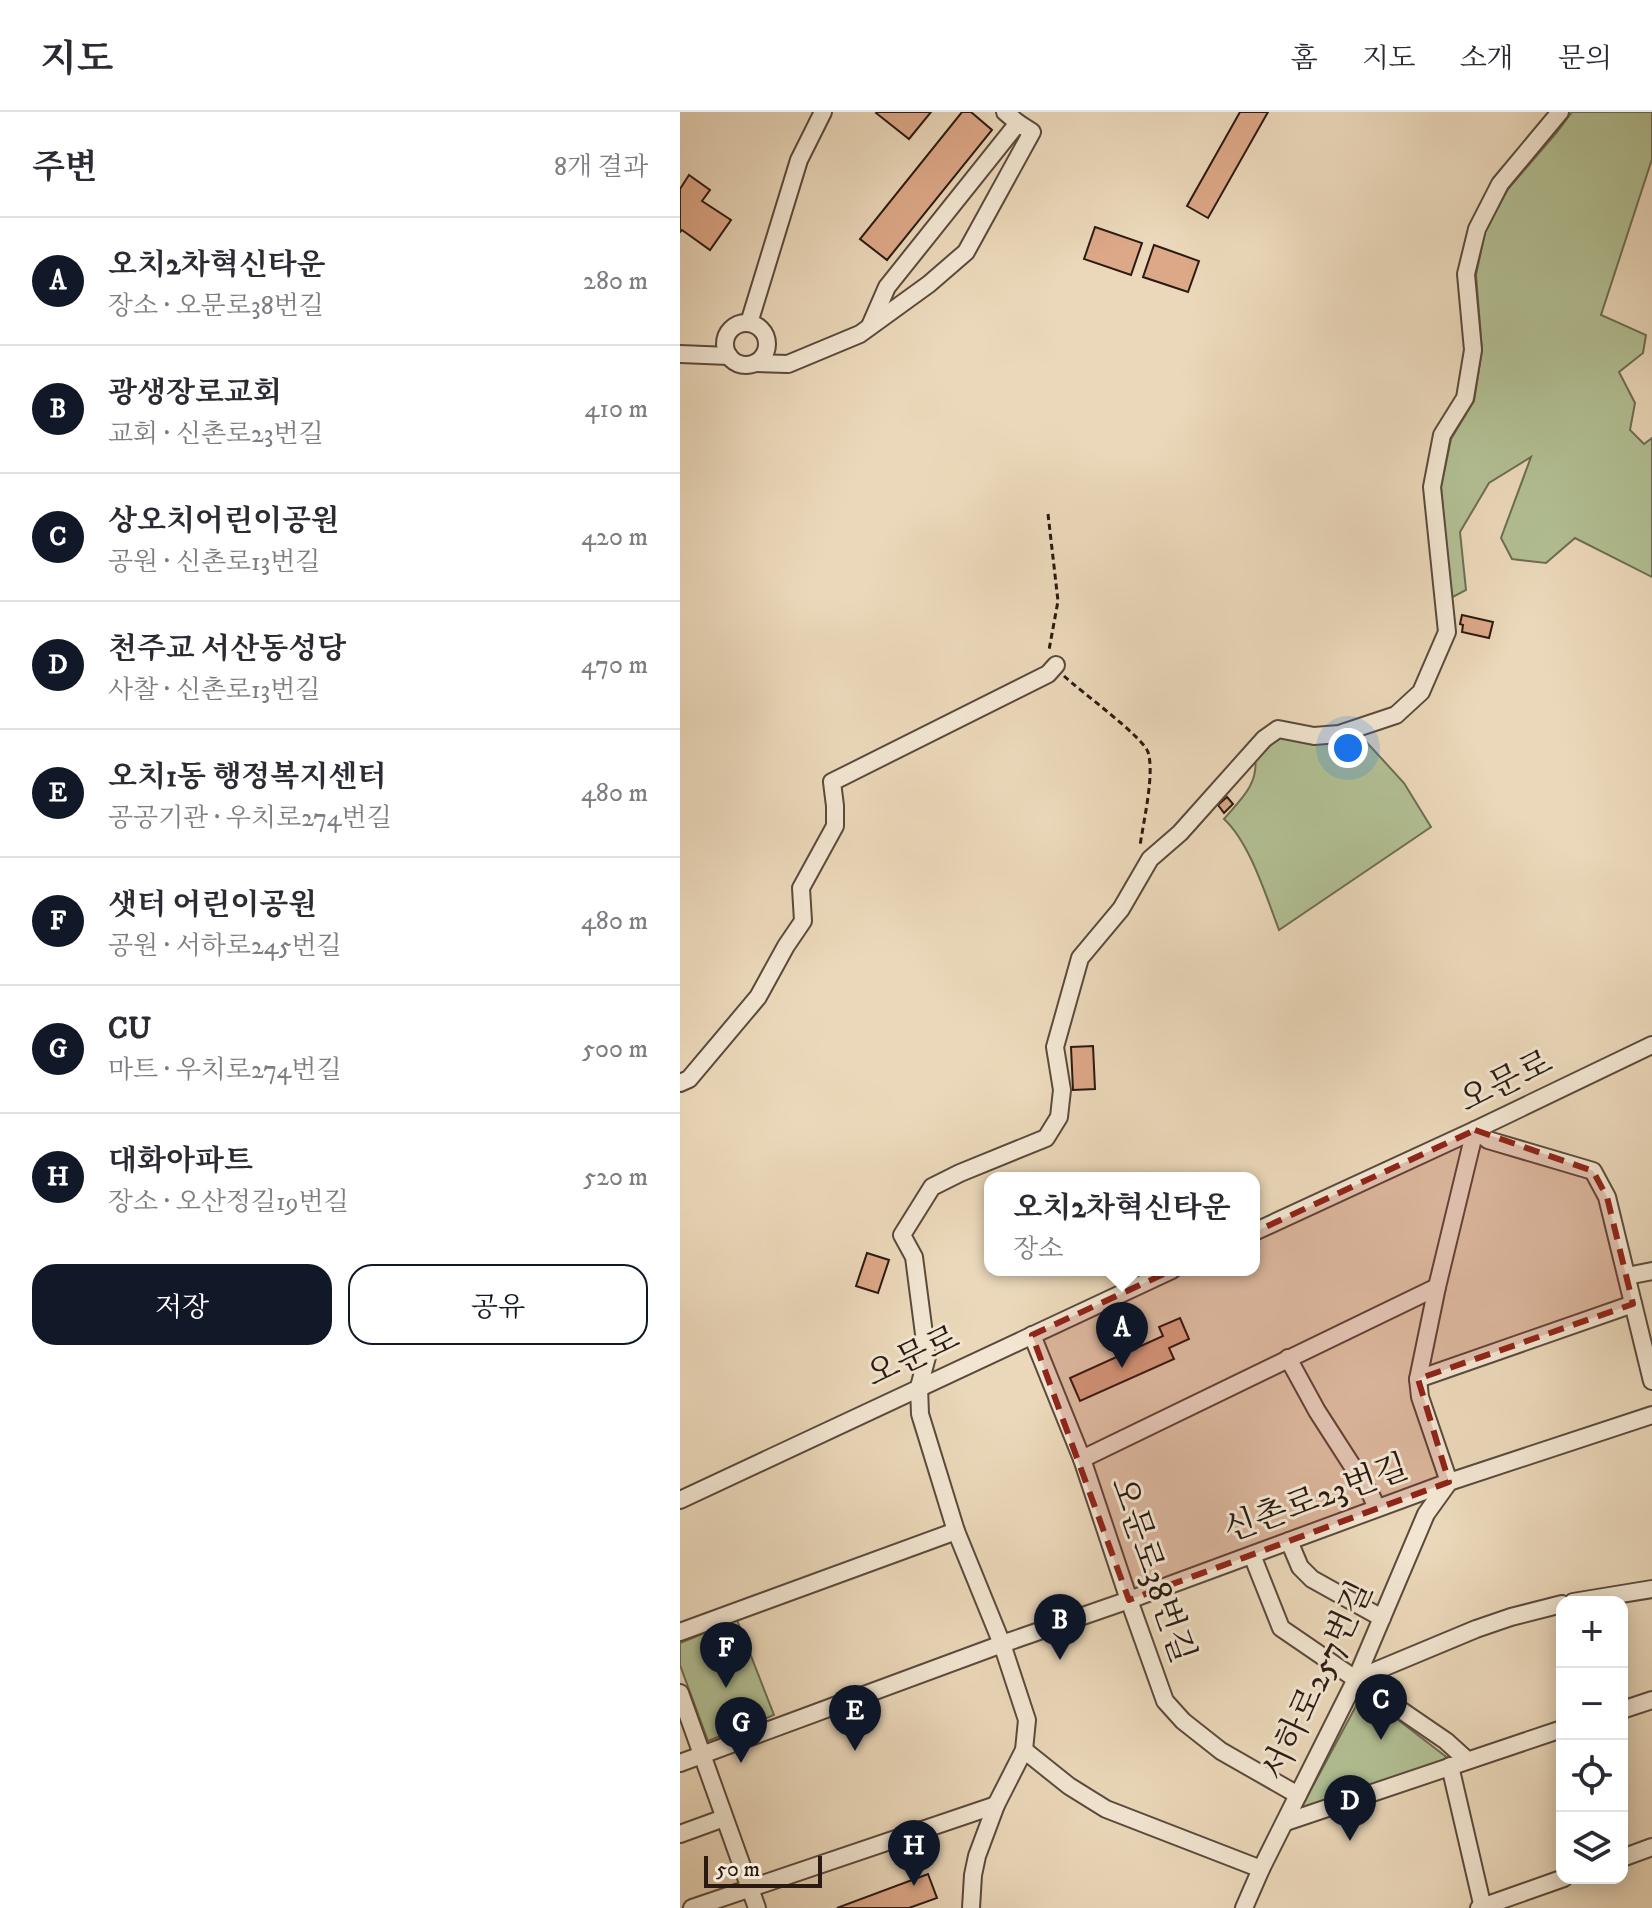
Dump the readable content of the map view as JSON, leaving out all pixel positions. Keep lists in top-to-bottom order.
{
  "streets": {
    "street": [
      "오문로",
      "신촌로23번길",
      "오문로38번길",
      "서하로257번길"
    ]
  },
  "crossings": [
    ["오문로", "오문로38번길"],
    ["신촌로23번길", "오문로38번길"],
    ["신촌로23번길", "서하로257번길"],
    ["오문로38번길", "서하로257번길"]
  ],
  "scale_bar": "50 m",
  "page": {
    "header": "지도",
    "nav": [
      "홈",
      "지도",
      "소개",
      "문의"
    ],
    "heading": ["주변", "8개 결과"],
    "list": [
      {
        "mark": "A",
        "name": "오치2차혁신타운",
        "note": "장소 · 오문로38번길",
        "value": "280 m"
      },
      {
        "mark": "B",
        "name": "광생장로교회",
        "note": "교회 · 신촌로23번길",
        "value": "410 m"
      },
      {
        "mark": "C",
        "name": "상오치어린이공원",
        "note": "공원 · 신촌로13번길",
        "value": "420 m"
      },
      {
        "mark": "D",
        "name": "천주교 서산동성당",
        "note": "사찰 · 신촌로13번길",
        "value": "470 m"
      },
      {
        "mark": "E",
        "name": "오치1동 행정복지센터",
        "note": "공공기관 · 우치로274번길",
        "value": "480 m"
      },
      {
        "mark": "F",
        "name": "샛터 어린이공원",
        "note": "공원 · 서하로245번길",
        "value": "480 m"
      },
      {
        "mark": "G",
        "name": "CU",
        "note": "마트 · 우치로274번길",
        "value": "500 m"
      },
      {
        "mark": "H",
        "name": "대화아파트",
        "note": "장소 · 오산정길19번길",
        "value": "520 m"
      }
    ],
    "popup": ["오치2차혁신타운", "장소"],
    "buttons": ["저장", "공유"],
    "pins": [
      "A",
      "B",
      "F",
      "C",
      "E",
      "G",
      "D",
      "H"
    ],
    "map_buttons": ["+", "−"],
    "scale": "50 m"
  }
}
